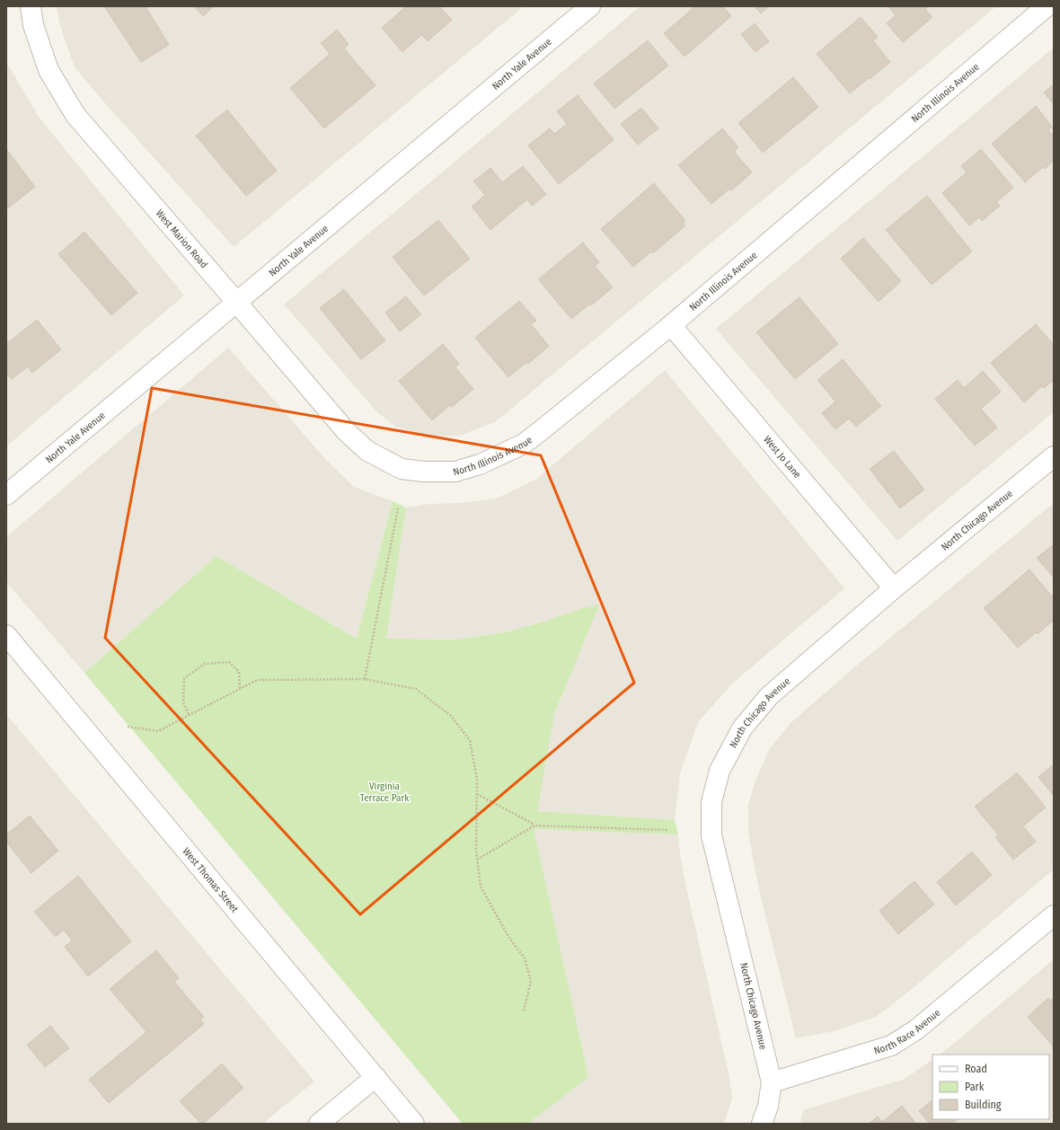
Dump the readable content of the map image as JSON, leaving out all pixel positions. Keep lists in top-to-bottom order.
{
  "streets": {
    "street": [
      "North Yale Avenue",
      "North Illinois Avenue",
      "West Marion Road",
      "West Jo Lane",
      "North Chicago Avenue",
      "West Thomas Street",
      "North Race Avenue"
    ]
  },
  "crossings": [
    ["North Yale Avenue", "West Marion Road"],
    ["North Illinois Avenue", "West Marion Road"],
    ["North Illinois Avenue", "West Jo Lane"],
    ["West Jo Lane", "North Chicago Avenue"],
    ["North Chicago Avenue", "North Race Avenue"]
  ],
  "parks": ["Virginia Terrace Park"],
  "legend": ["Road", "Park", "Building"]
}
